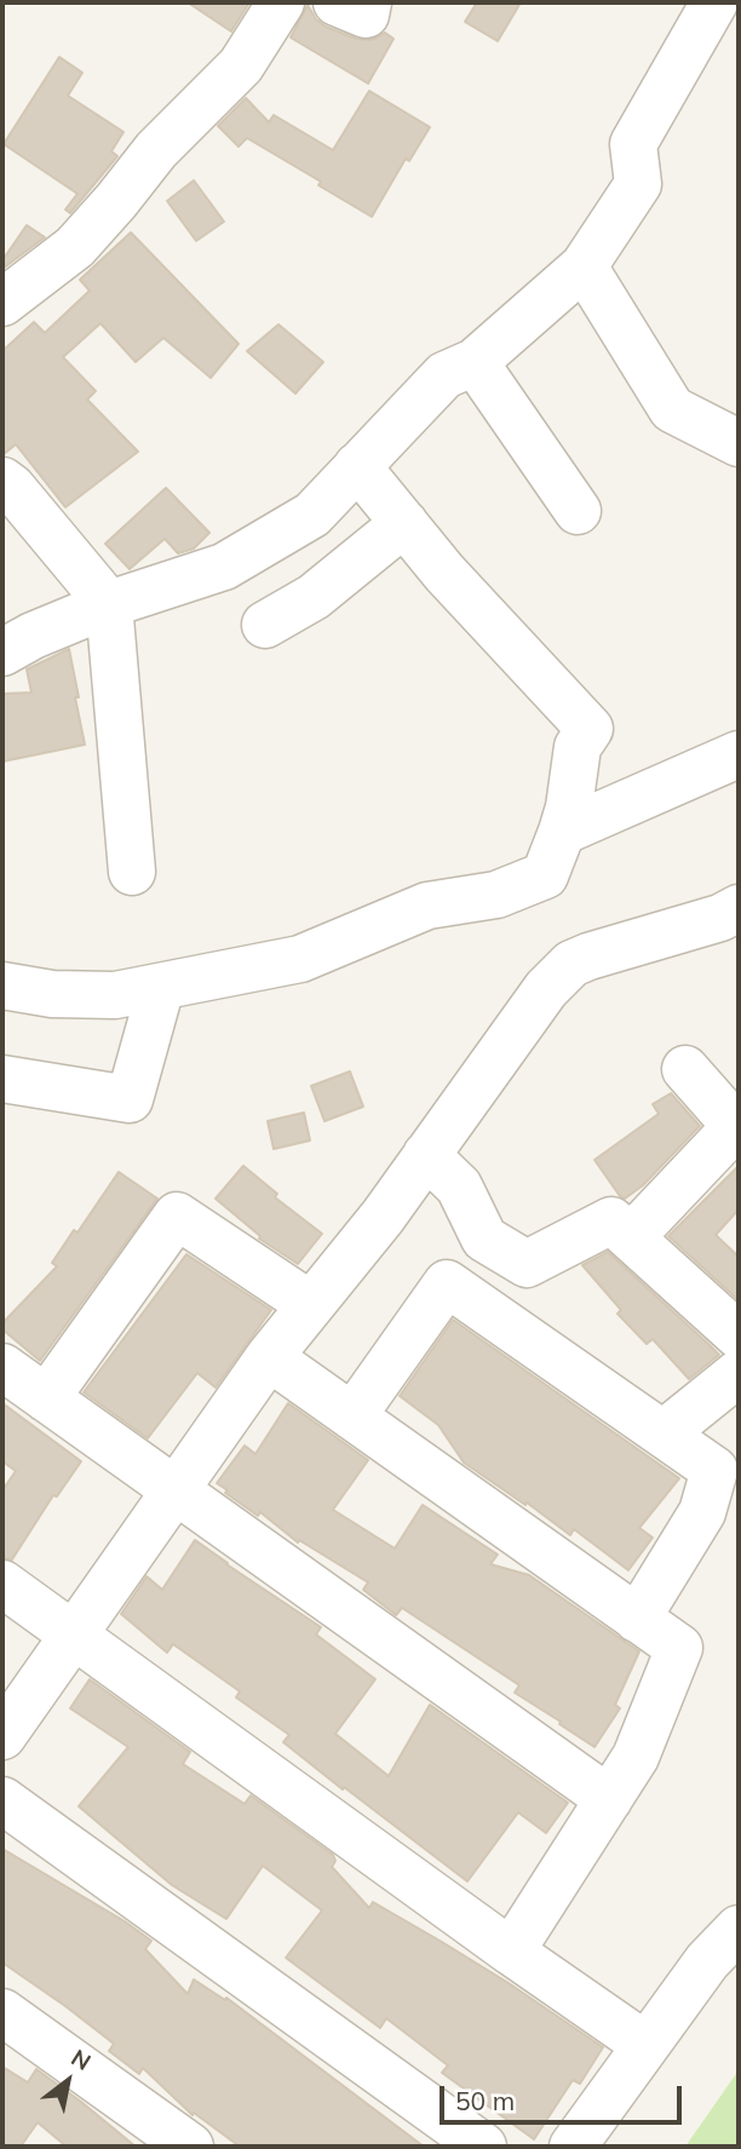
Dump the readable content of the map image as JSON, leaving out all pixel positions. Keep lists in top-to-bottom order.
{
  "scale_bar": "50 m",
  "north": "top right"
}
